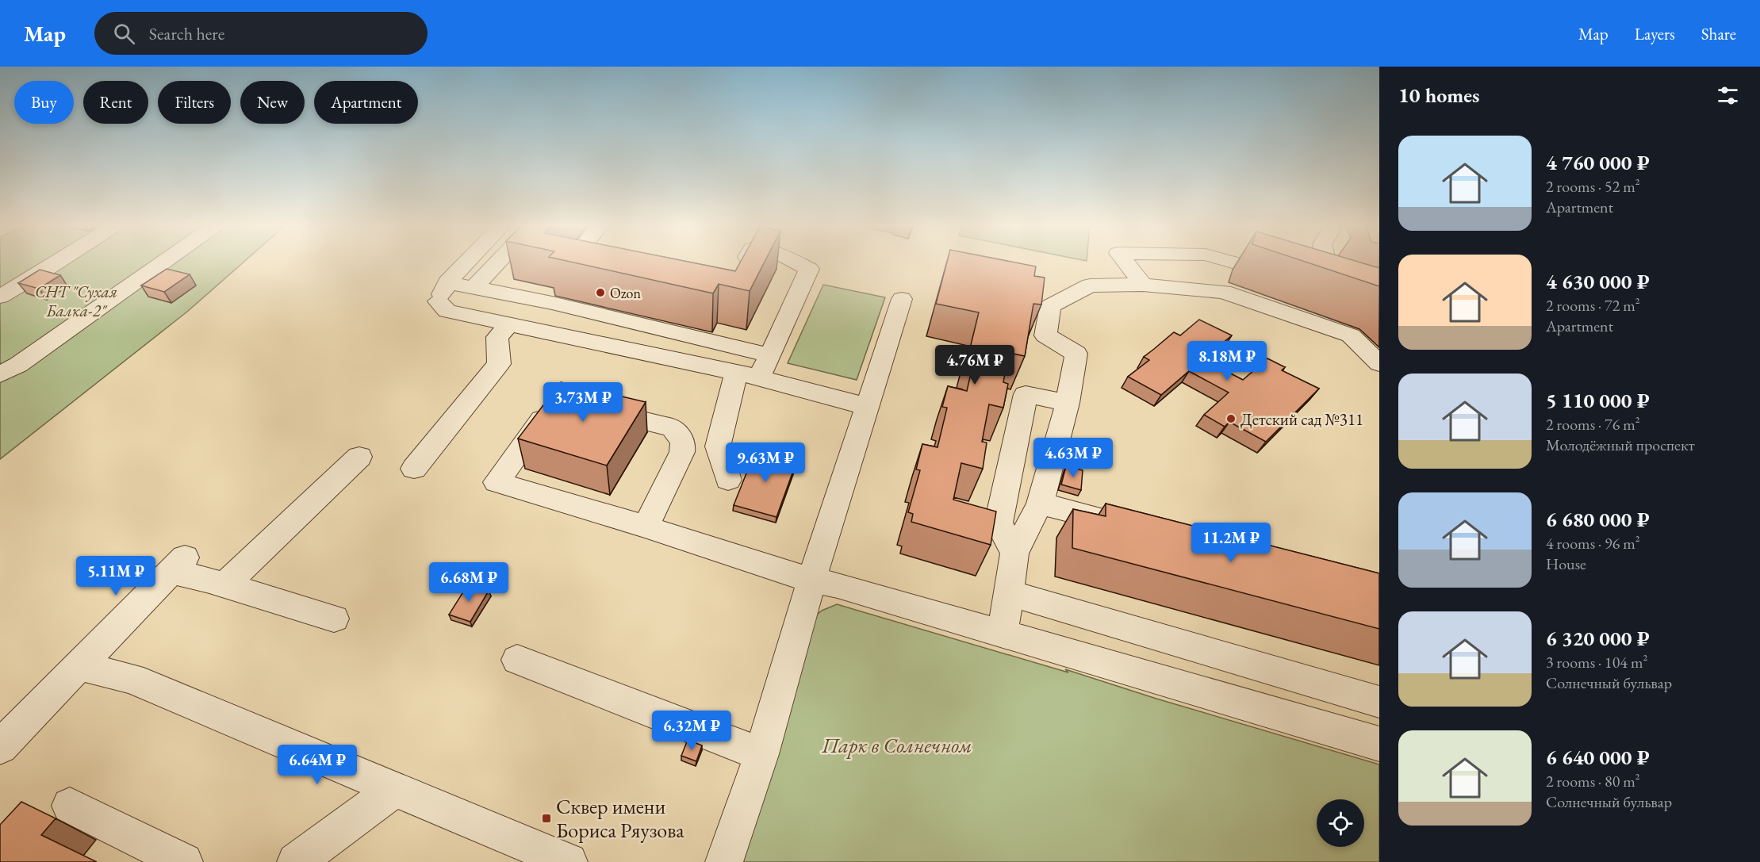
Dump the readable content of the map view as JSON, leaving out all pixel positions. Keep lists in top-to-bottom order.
{
  "parks": ["СНТ \"Сухая Балка-2\"", "Парк в Солнечном"],
  "places": {
    "other": ["Ozon", "Детский сад №311"],
    "transit": ["Сквер имени Бориса Ряузова"]
  },
  "page": {
    "header": "Map",
    "search": "Search here",
    "nav": ["Map", "Layers", "Share"],
    "heading": "10 homes",
    "chip": [
      "Buy",
      "Rent",
      "Filters",
      "New",
      "Apartment"
    ],
    "list": [
      {
        "name": "4 760 000 ₽",
        "note": "2 rooms · 52 m² · Apartment"
      },
      {
        "name": "4 630 000 ₽",
        "note": "2 rooms · 72 m² · Apartment"
      },
      {
        "name": "5 110 000 ₽",
        "note": "2 rooms · 76 m² · Молодёжный проспект"
      },
      {
        "name": "6 680 000 ₽",
        "note": "4 rooms · 96 m² · House"
      },
      {
        "name": "6 320 000 ₽",
        "note": "3 rooms · 104 m² · Солнечный бульвар"
      },
      {
        "name": "6 640 000 ₽",
        "note": "2 rooms · 80 m² · Солнечный бульвар"
      }
    ],
    "price": [
      "8.18M ₽",
      "4.76M ₽",
      "3.73M ₽",
      "4.63M ₽",
      "9.63M ₽",
      "11.2M ₽",
      "5.11M ₽",
      "6.68M ₽",
      "6.32M ₽",
      "6.64M ₽"
    ]
  }
}
